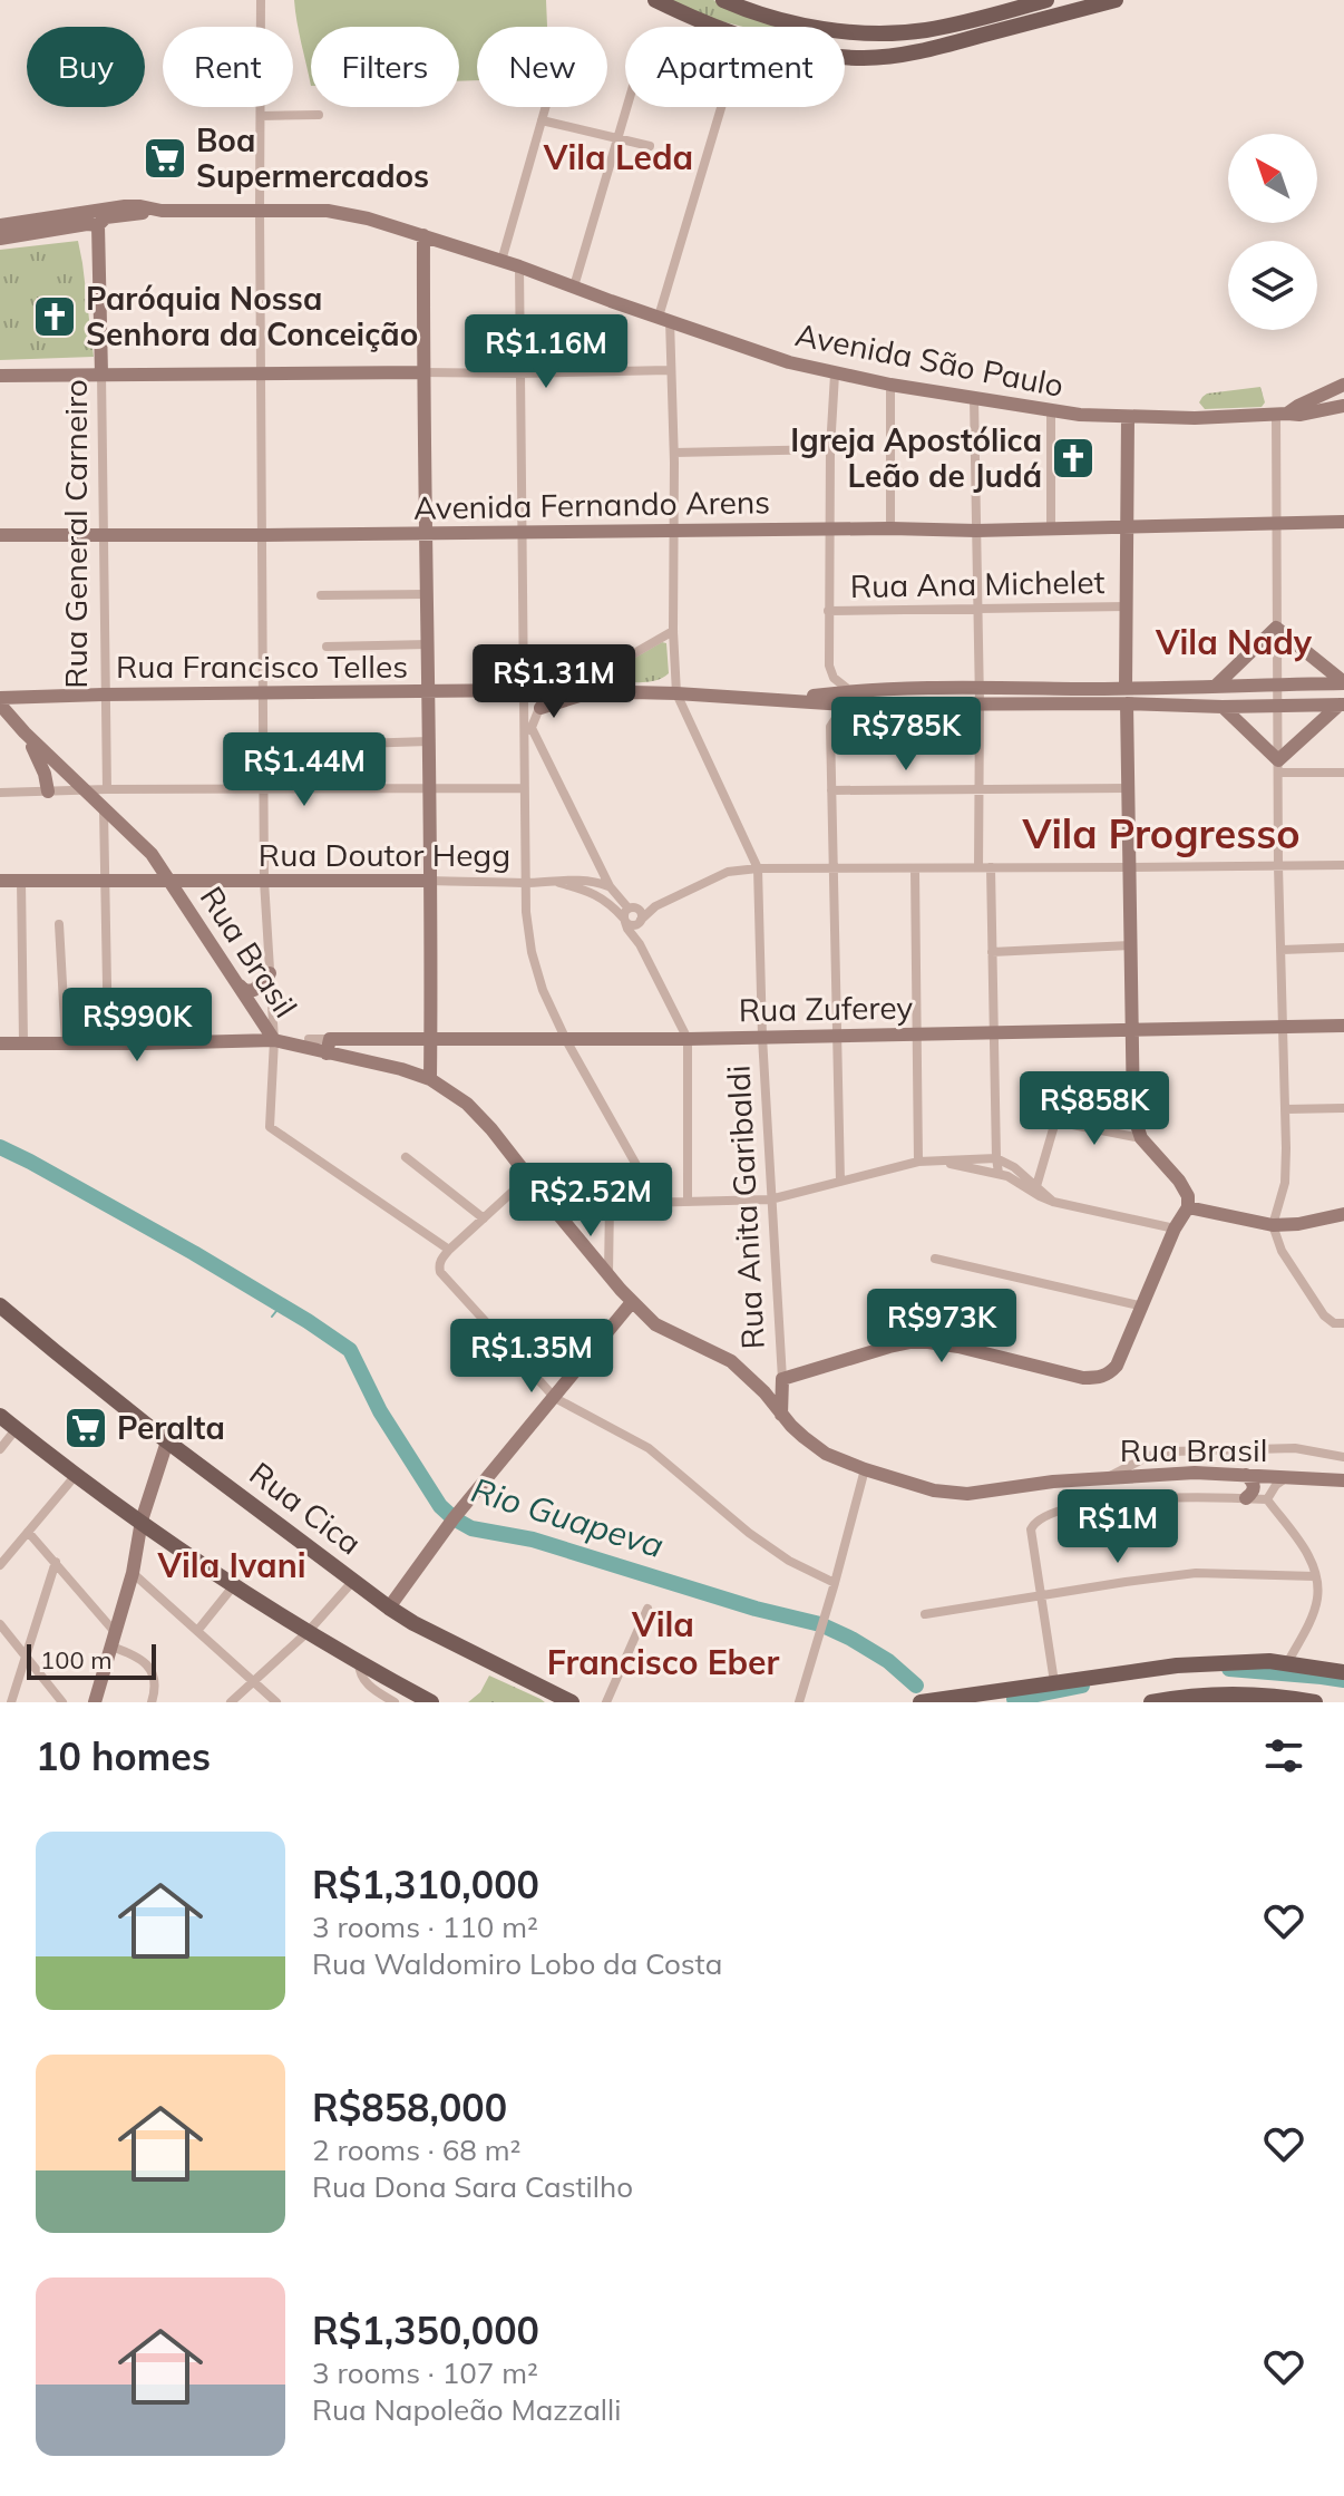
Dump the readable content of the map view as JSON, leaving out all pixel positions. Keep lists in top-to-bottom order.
{
  "streets": {
    "main road": [
      "Avenida São Paulo",
      "Avenida Fernando Arens",
      "Rua General Carneiro",
      "Rua Francisco Telles",
      "Rua Doutor Hegg",
      "Rua Brasil",
      "Rua Zuferey",
      "Rua Anita Garibaldi",
      "Rua Cica"
    ],
    "street": ["Rua Ana Michelet"]
  },
  "crossings": [
    ["Avenida Fernando Arens", "Rua General Carneiro"],
    ["Rua General Carneiro", "Rua Francisco Telles"],
    ["Rua Doutor Hegg", "Rua Brasil"],
    ["Rua Brasil", "Rua Zuferey"],
    ["Rua Brasil", "Rua Anita Garibaldi"],
    ["Rua Zuferey", "Rua Anita Garibaldi"]
  ],
  "districts": [
    "Vila Leda",
    "Vila Nady",
    "Vila Progresso",
    "Vila Ivani",
    "Vila Francisco Eber"
  ],
  "water": ["Rio Guapeva"],
  "places": {
    "supermarket": ["Boa Supermercados", "Peralta"],
    "church": ["Paróquia Nossa Senhora da Conceição", "Igreja Apostólica Leão de Judá"]
  },
  "scale_bar": "100 m",
  "north": "top left",
  "page": {
    "chip": [
      "Buy",
      "Rent",
      "Filters",
      "New",
      "Apartment"
    ],
    "price": [
      "R$1.16M",
      "R$1.31M",
      "R$785K",
      "R$1.44M",
      "R$990K",
      "R$858K",
      "R$2.52M",
      "R$973K",
      "R$1.35M",
      "R$1M"
    ],
    "scale": "100 m",
    "heading": "10 homes",
    "list": [
      {
        "name": "R$1,310,000",
        "note": "3 rooms · 110 m² · Rua Waldomiro Lobo da Costa"
      },
      {
        "name": "R$858,000",
        "note": "2 rooms · 68 m² · Rua Dona Sara Castilho"
      },
      {
        "name": "R$1,350,000",
        "note": "3 rooms · 107 m² · Rua Napoleão Mazzalli"
      }
    ]
  }
}
